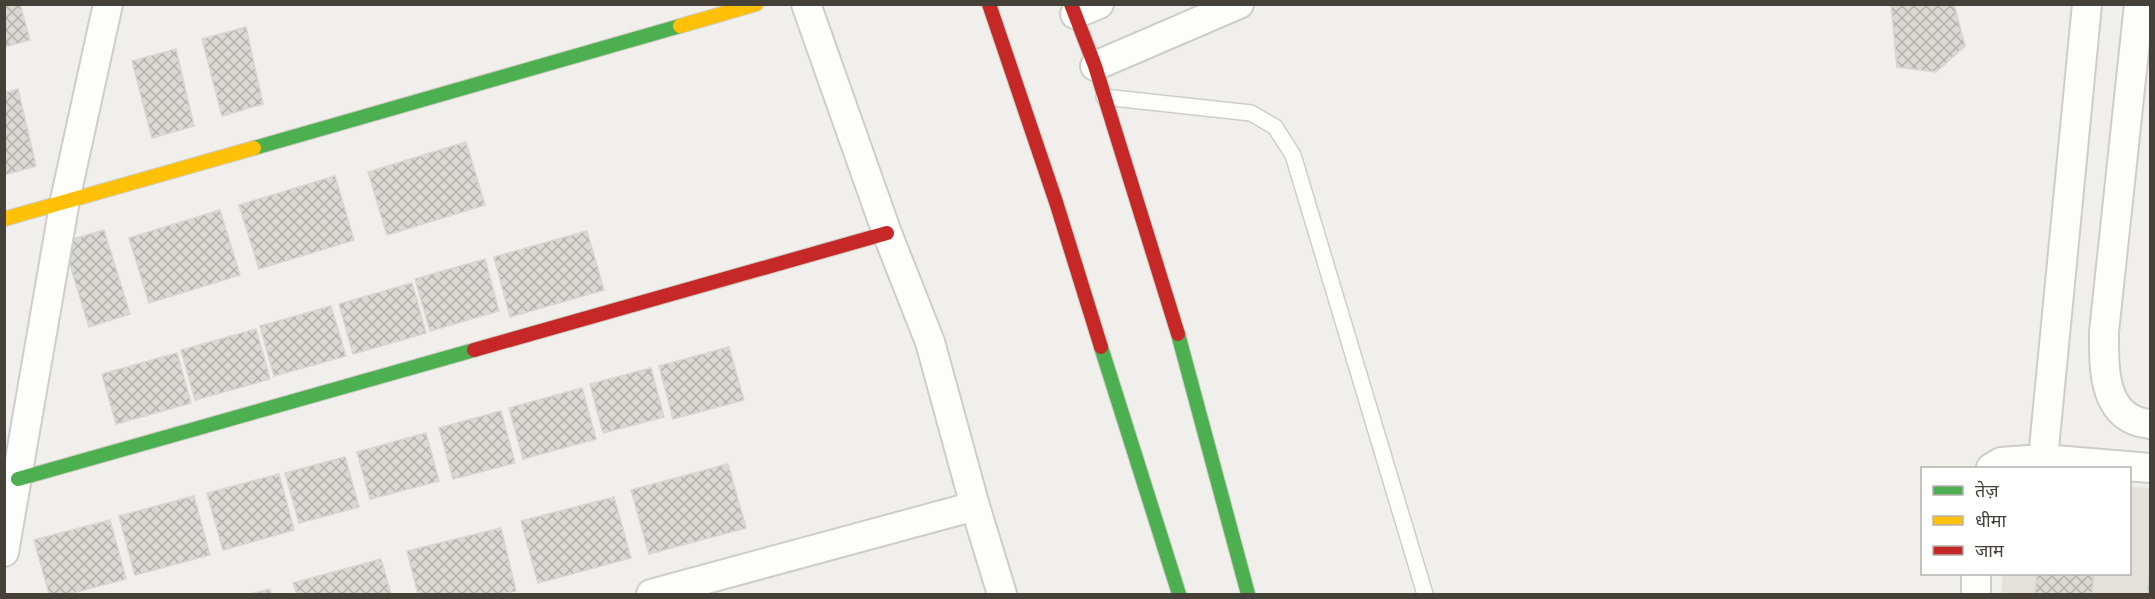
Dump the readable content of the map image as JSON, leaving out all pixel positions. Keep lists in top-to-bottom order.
{
  "legend": ["तेज़", "धीमा", "जाम"]
}
